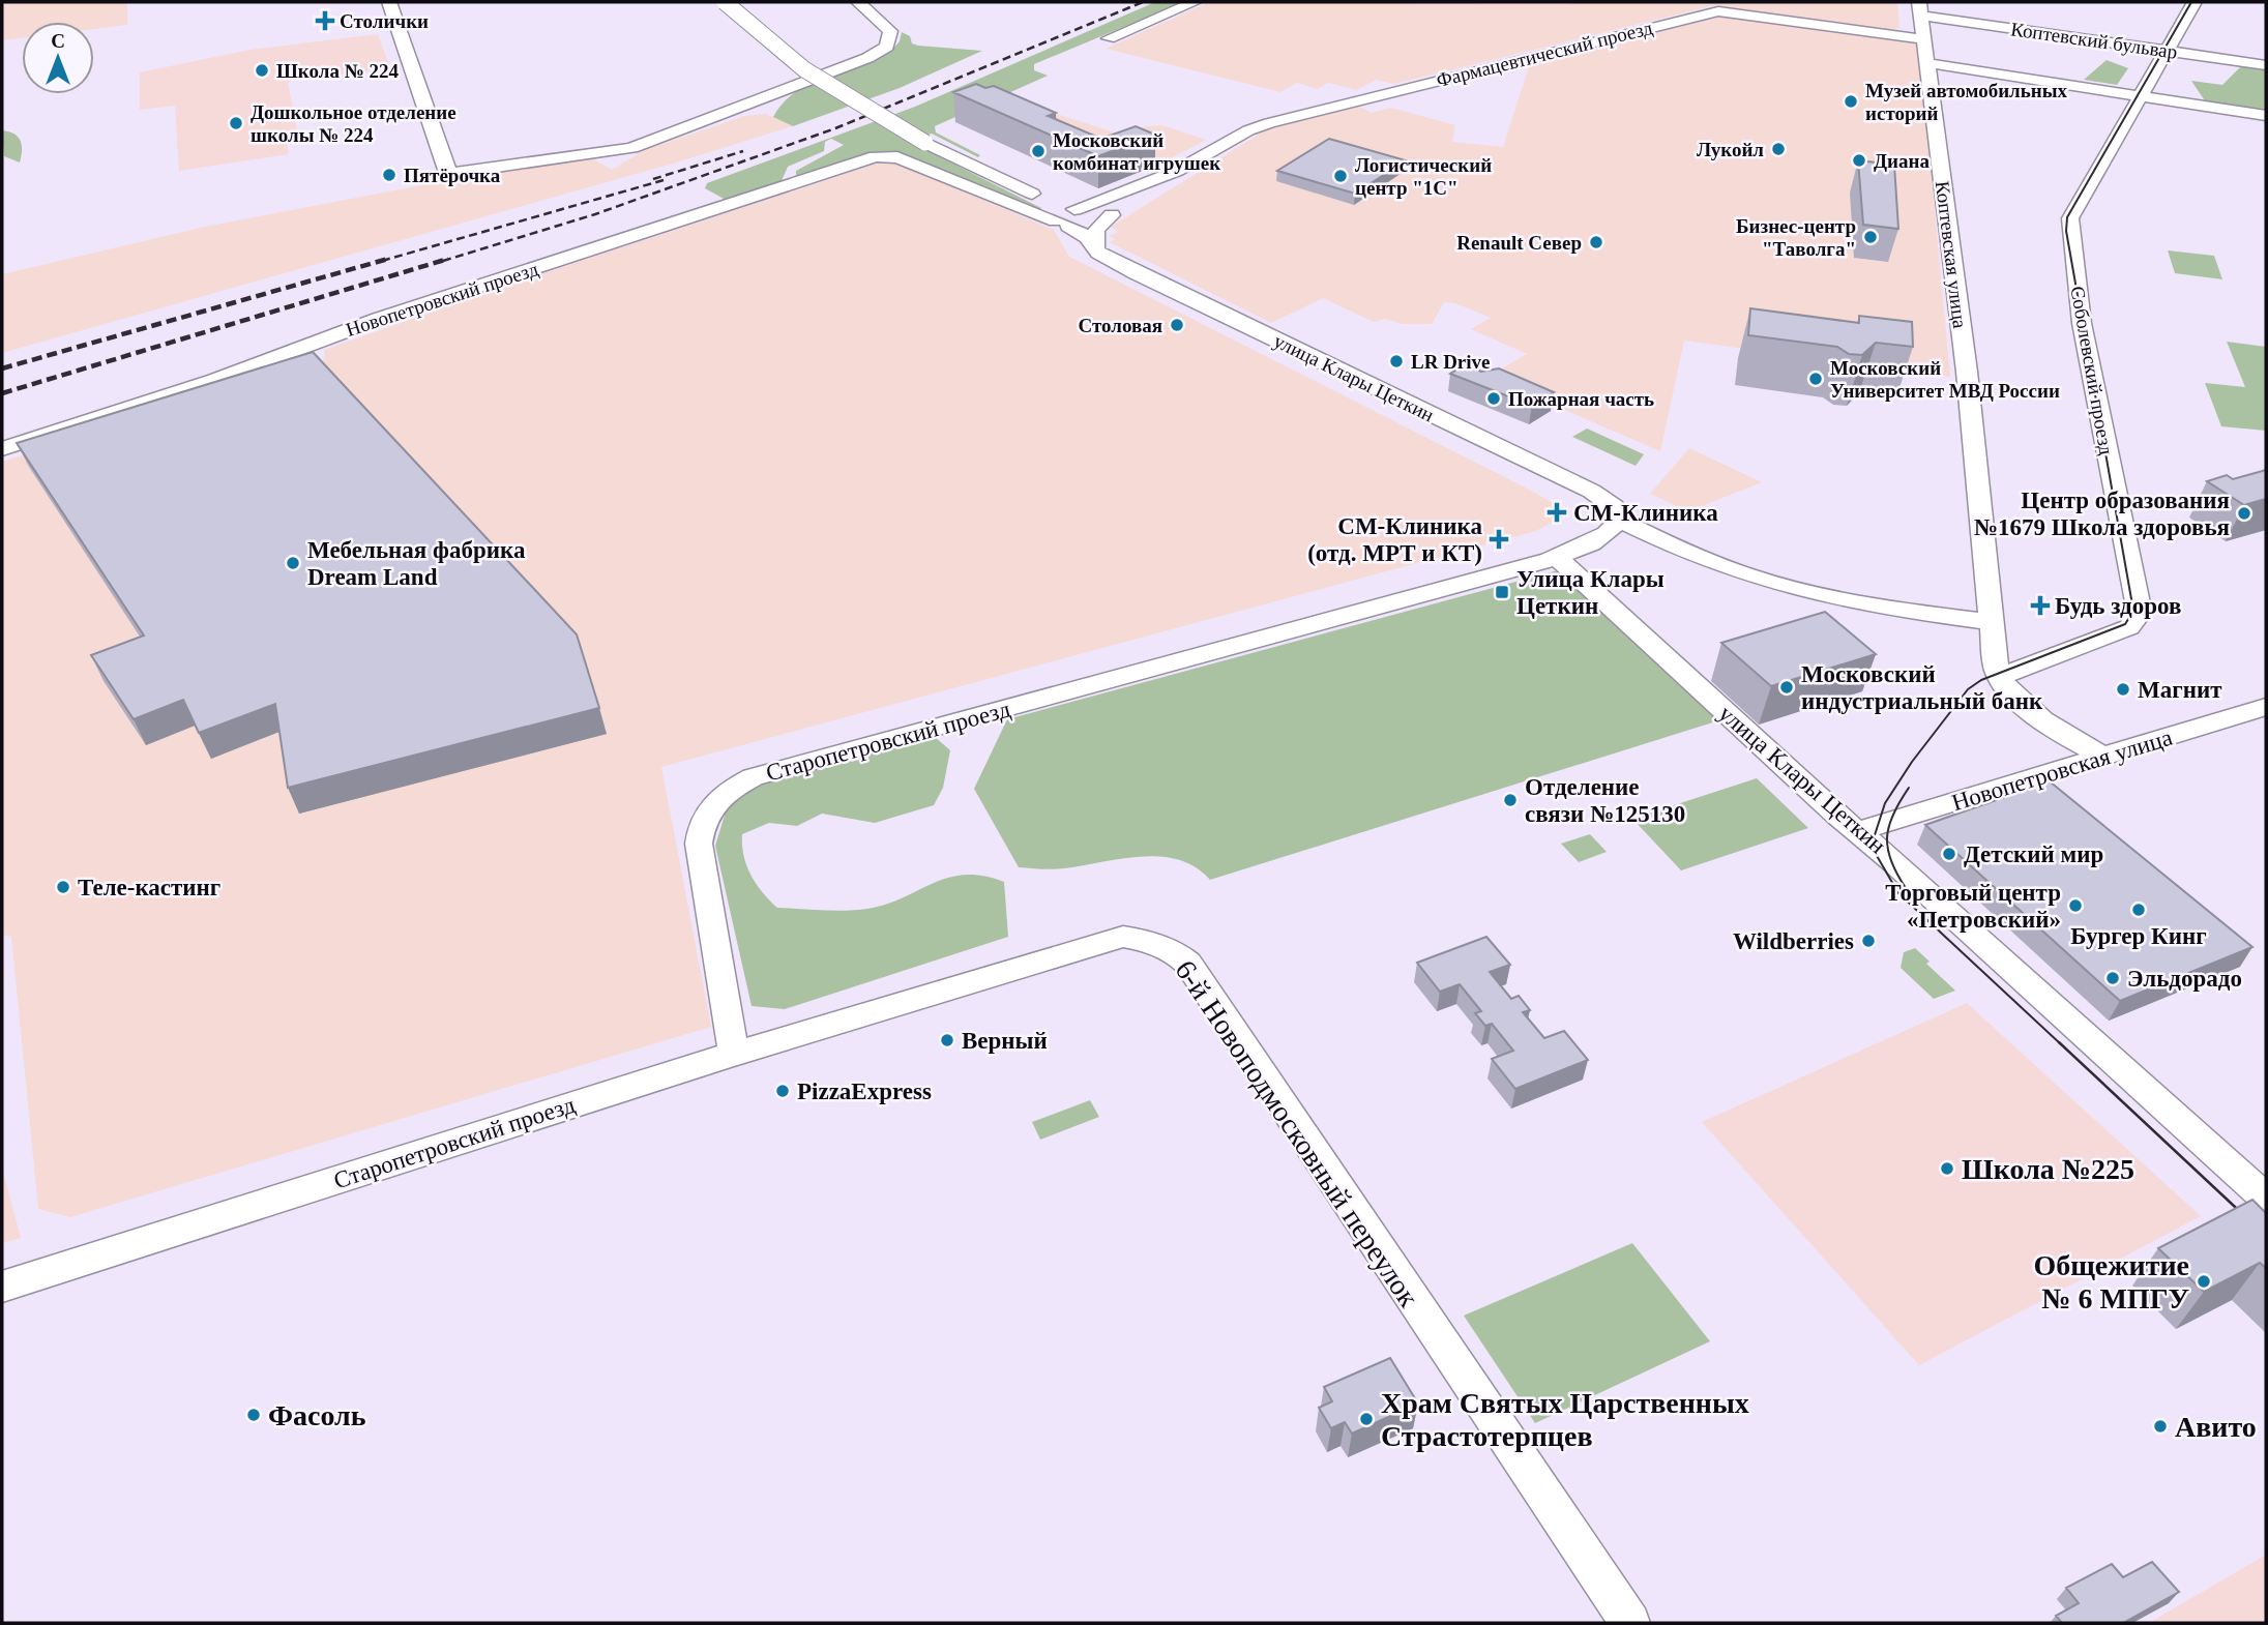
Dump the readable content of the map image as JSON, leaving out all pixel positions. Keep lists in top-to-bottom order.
{
  "streets": {
    "street": [
      "Коптевский бульвар",
      "Фармацевтический проезд",
      "Коптевская улица",
      "Новопетровский проезд",
      "Соболевский проезд",
      "улица Клары Цеткин",
      "Старопетровский проезд",
      "Новопетровская улица",
      "6-й Новоподмосковный переулок"
    ]
  },
  "crossings": [
    ["Коптевский бульвар", "Фармацевтический проезд"],
    ["Коптевский бульвар", "Коптевская улица"],
    ["Коптевский бульвар", "Соболевский проезд"],
    ["Фармацевтический проезд", "Коптевская улица"],
    ["Фармацевтический проезд", "Новопетровский проезд"],
    ["Фармацевтический проезд", "улица Клары Цеткин"],
    ["Коптевская улица", "Соболевский проезд"],
    ["Коптевская улица", "улица Клары Цеткин"],
    ["Новопетровский проезд", "улица Клары Цеткин"],
    ["улица Клары Цеткин", "Старопетровский проезд"],
    ["улица Клары Цеткин", "Новопетровская улица"],
    ["Старопетровский проезд", "6-й Новоподмосковный переулок"]
  ],
  "places": {
    "health": [
      "Столички",
      "СМ-Клиника",
      "СМ-Клиника (отд. МРТ и КТ)",
      "Будь здоров"
    ],
    "other": [
      "Школа № 224",
      "Музей автомобильных историй",
      "Дошкольное отделение школы № 224",
      "Лукойл",
      "Московский комбинат игрушек",
      "Диана",
      "Пятёрочка",
      "Логистический центр \"1С\"",
      "Бизнес-центр \"Таволга\"",
      "Renault Север",
      "Столовая",
      "LR Drive",
      "Московский Университет МВД России",
      "Пожарная часть",
      "Центр образования №1679 Школа здоровья",
      "Мебельная фабрика Dream Land",
      "Московский индустриальный банк",
      "Магнит",
      "Отделение связи №125130",
      "Детский мир",
      "Теле-кастинг",
      "Торговый центр «Петровский»",
      "Бургер Кинг",
      "Wildberries",
      "Эльдорадо",
      "Верный",
      "PizzaExpress",
      "Школа №225",
      "Общежитие № 6 МПГУ",
      "Фасоль",
      "Храм Святых Царственных Страстотерпцев",
      "Авито"
    ],
    "transit": ["Улица Клары Цеткин"]
  },
  "north": "top"
}
